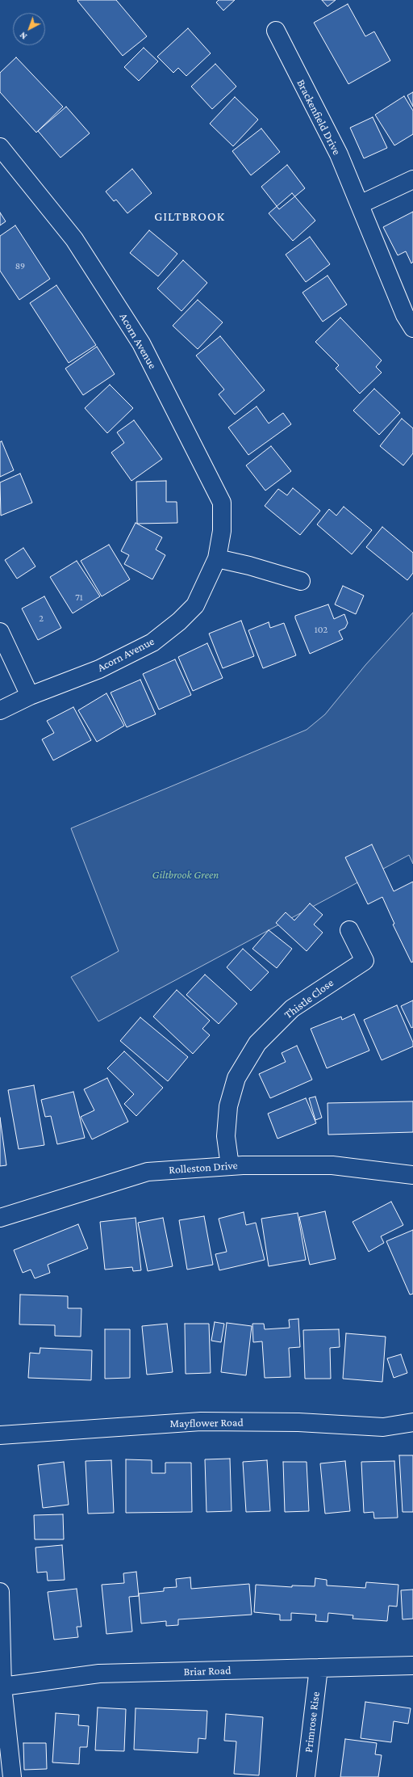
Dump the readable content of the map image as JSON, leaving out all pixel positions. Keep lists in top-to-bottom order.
{
  "streets": {
    "street": [
      "Brackenfield Drive",
      "Acorn Avenue",
      "Thistle Close",
      "Rolleston Drive",
      "Mayflower Road",
      "Briar Road",
      "Primrose Rise"
    ]
  },
  "crossings": [
    ["Thistle Close", "Rolleston Drive"],
    ["Briar Road", "Primrose Rise"]
  ],
  "districts": ["GILTBROOK"],
  "parks": ["Giltbrook Green"],
  "house_numbers": [
    "89",
    "71",
    "2",
    "102"
  ],
  "north": "bottom left"
}
